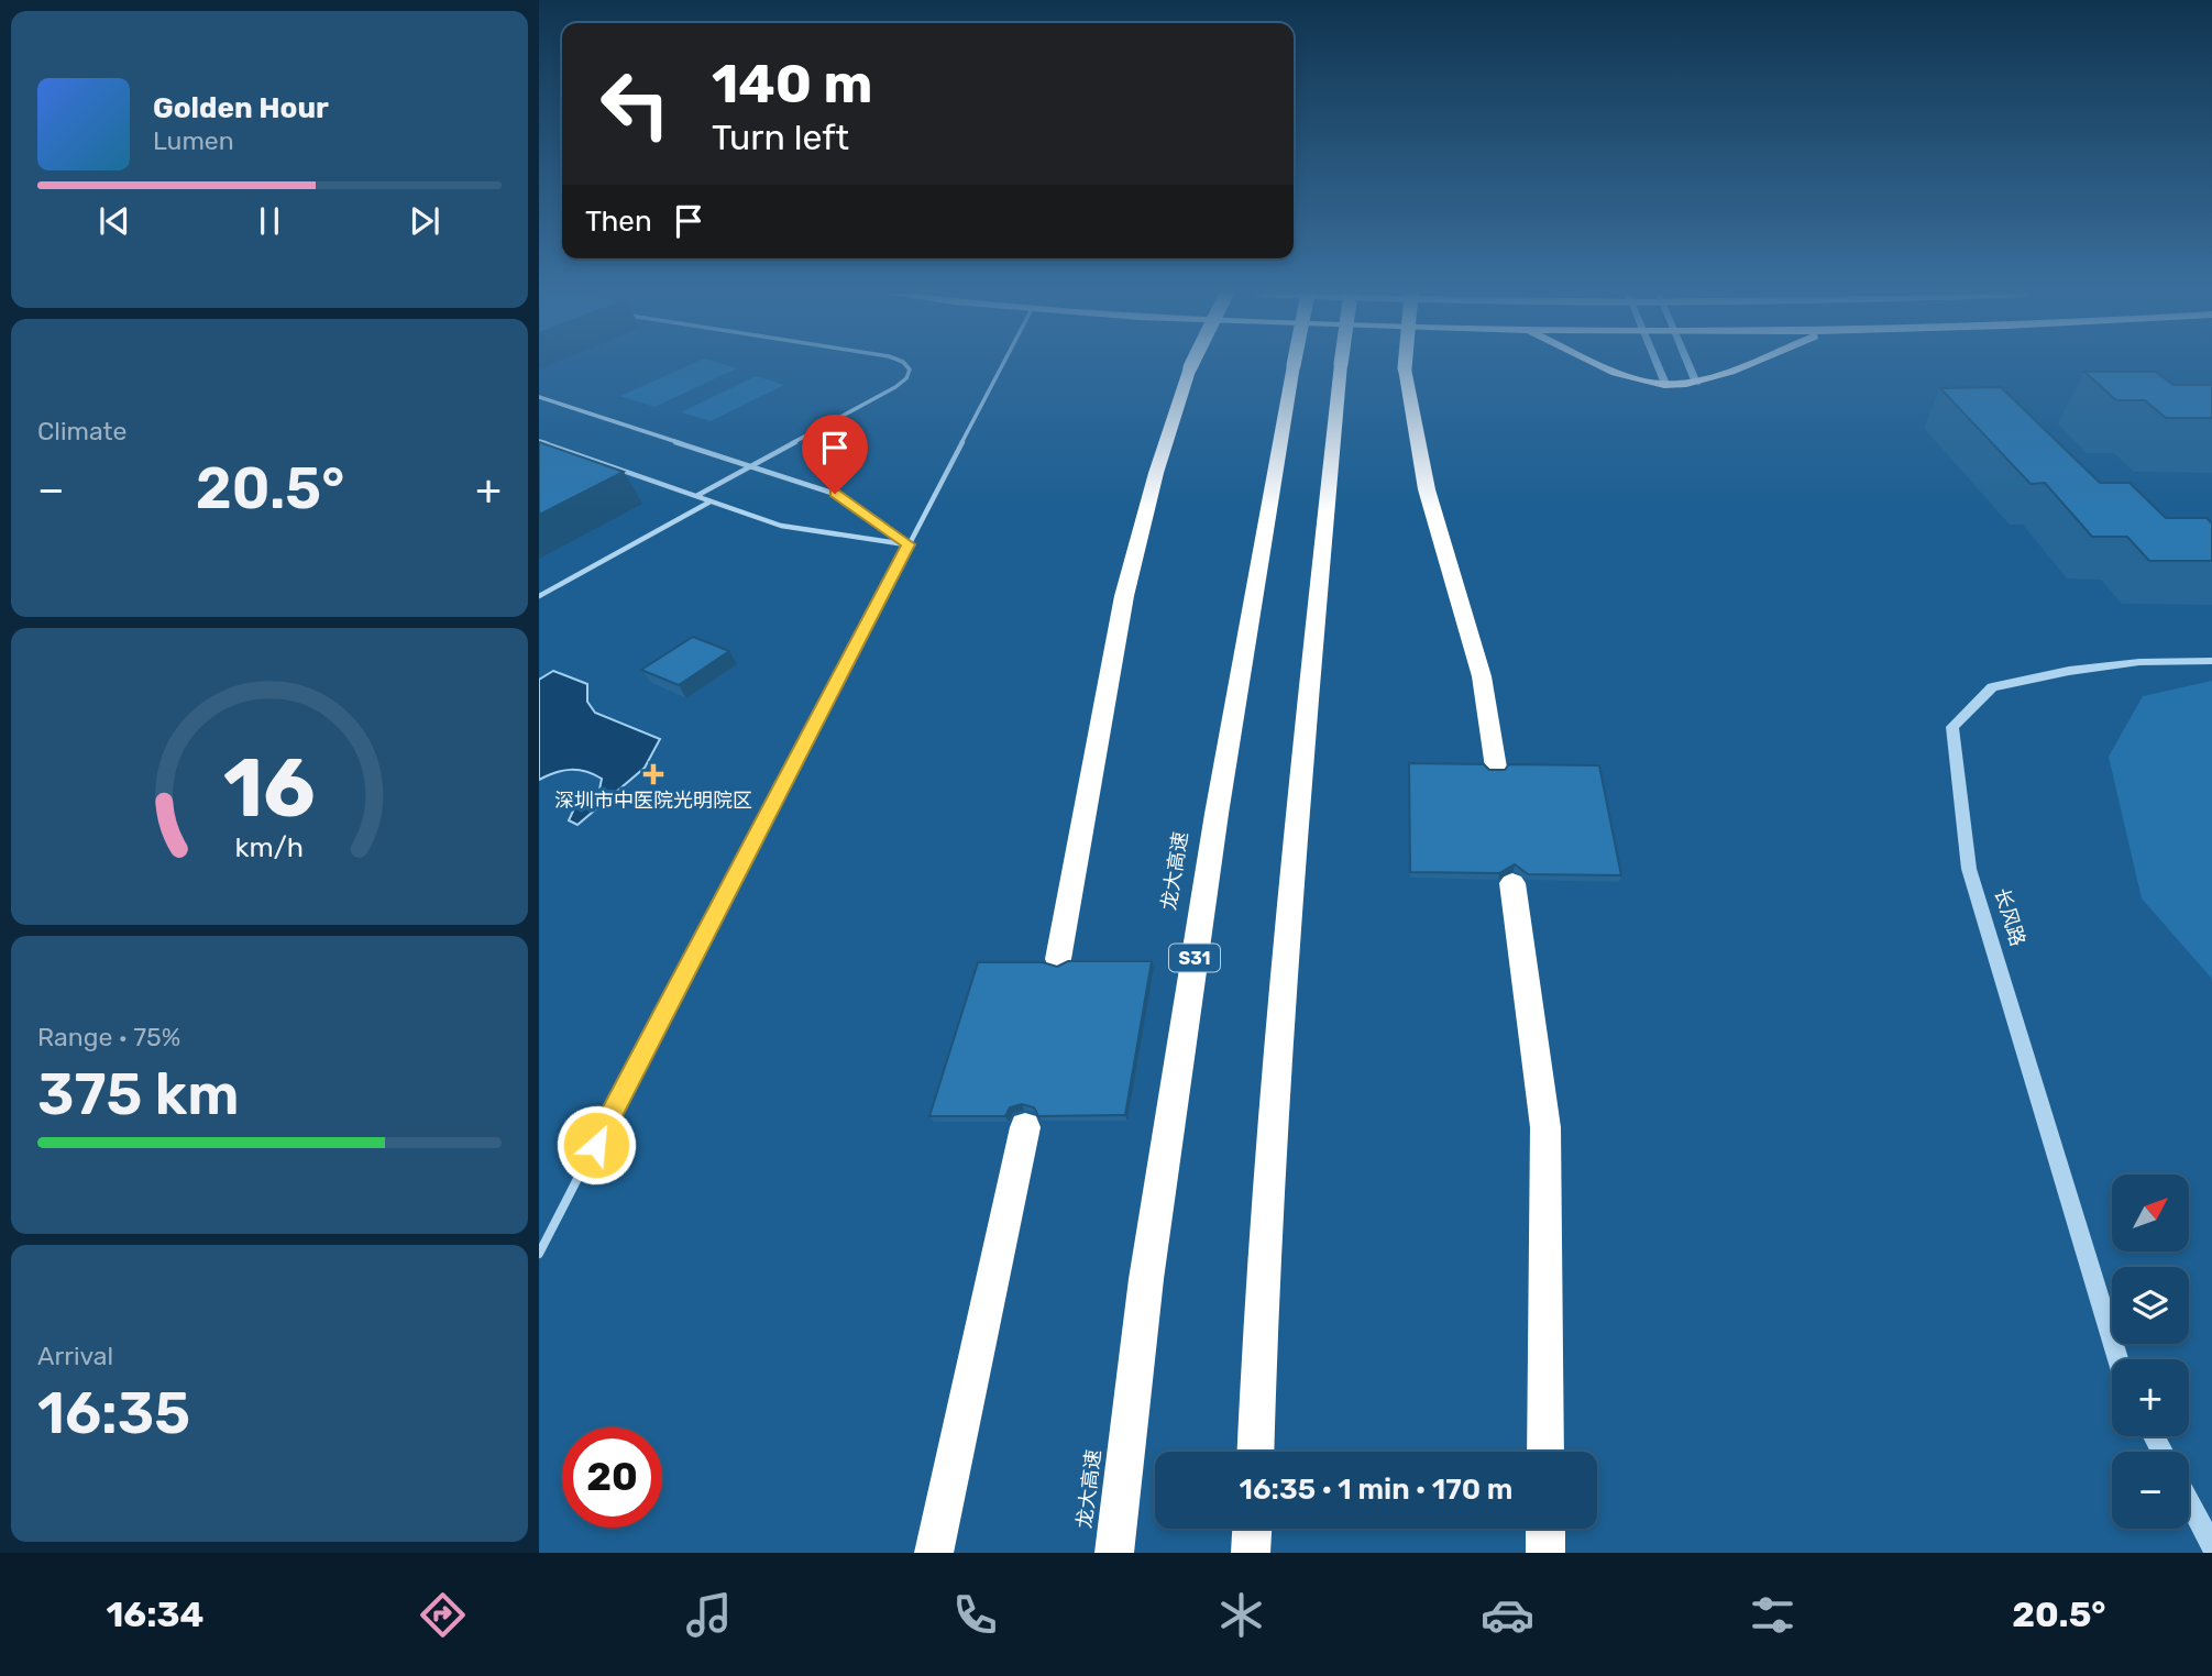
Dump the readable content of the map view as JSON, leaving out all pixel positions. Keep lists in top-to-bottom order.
{
  "streets": {
    "highway": ["龙大高速", "S31"],
    "street": ["长风路"]
  },
  "places": {
    "health": ["深圳市中医院光明院区"]
  },
  "north": "top right",
  "page": {
    "turn": ["140 m", "Turn left"],
    "song": ["Golden Hour", "Lumen"],
    "then": "Then",
    "tile": [
      "Climate",
      ["Range · 75%", "375 km"],
      ["Arrival", "16:35"]
    ],
    "heat": ["−", "20.5°", "+"],
    "map_buttons": ["+", "−"],
    "limit": "20",
    "trip": "16:35 · 1 min · 170 m",
    "tabs": ["16:34", "20.5°"],
    "gauge": ["16", "km/h"]
  }
}
